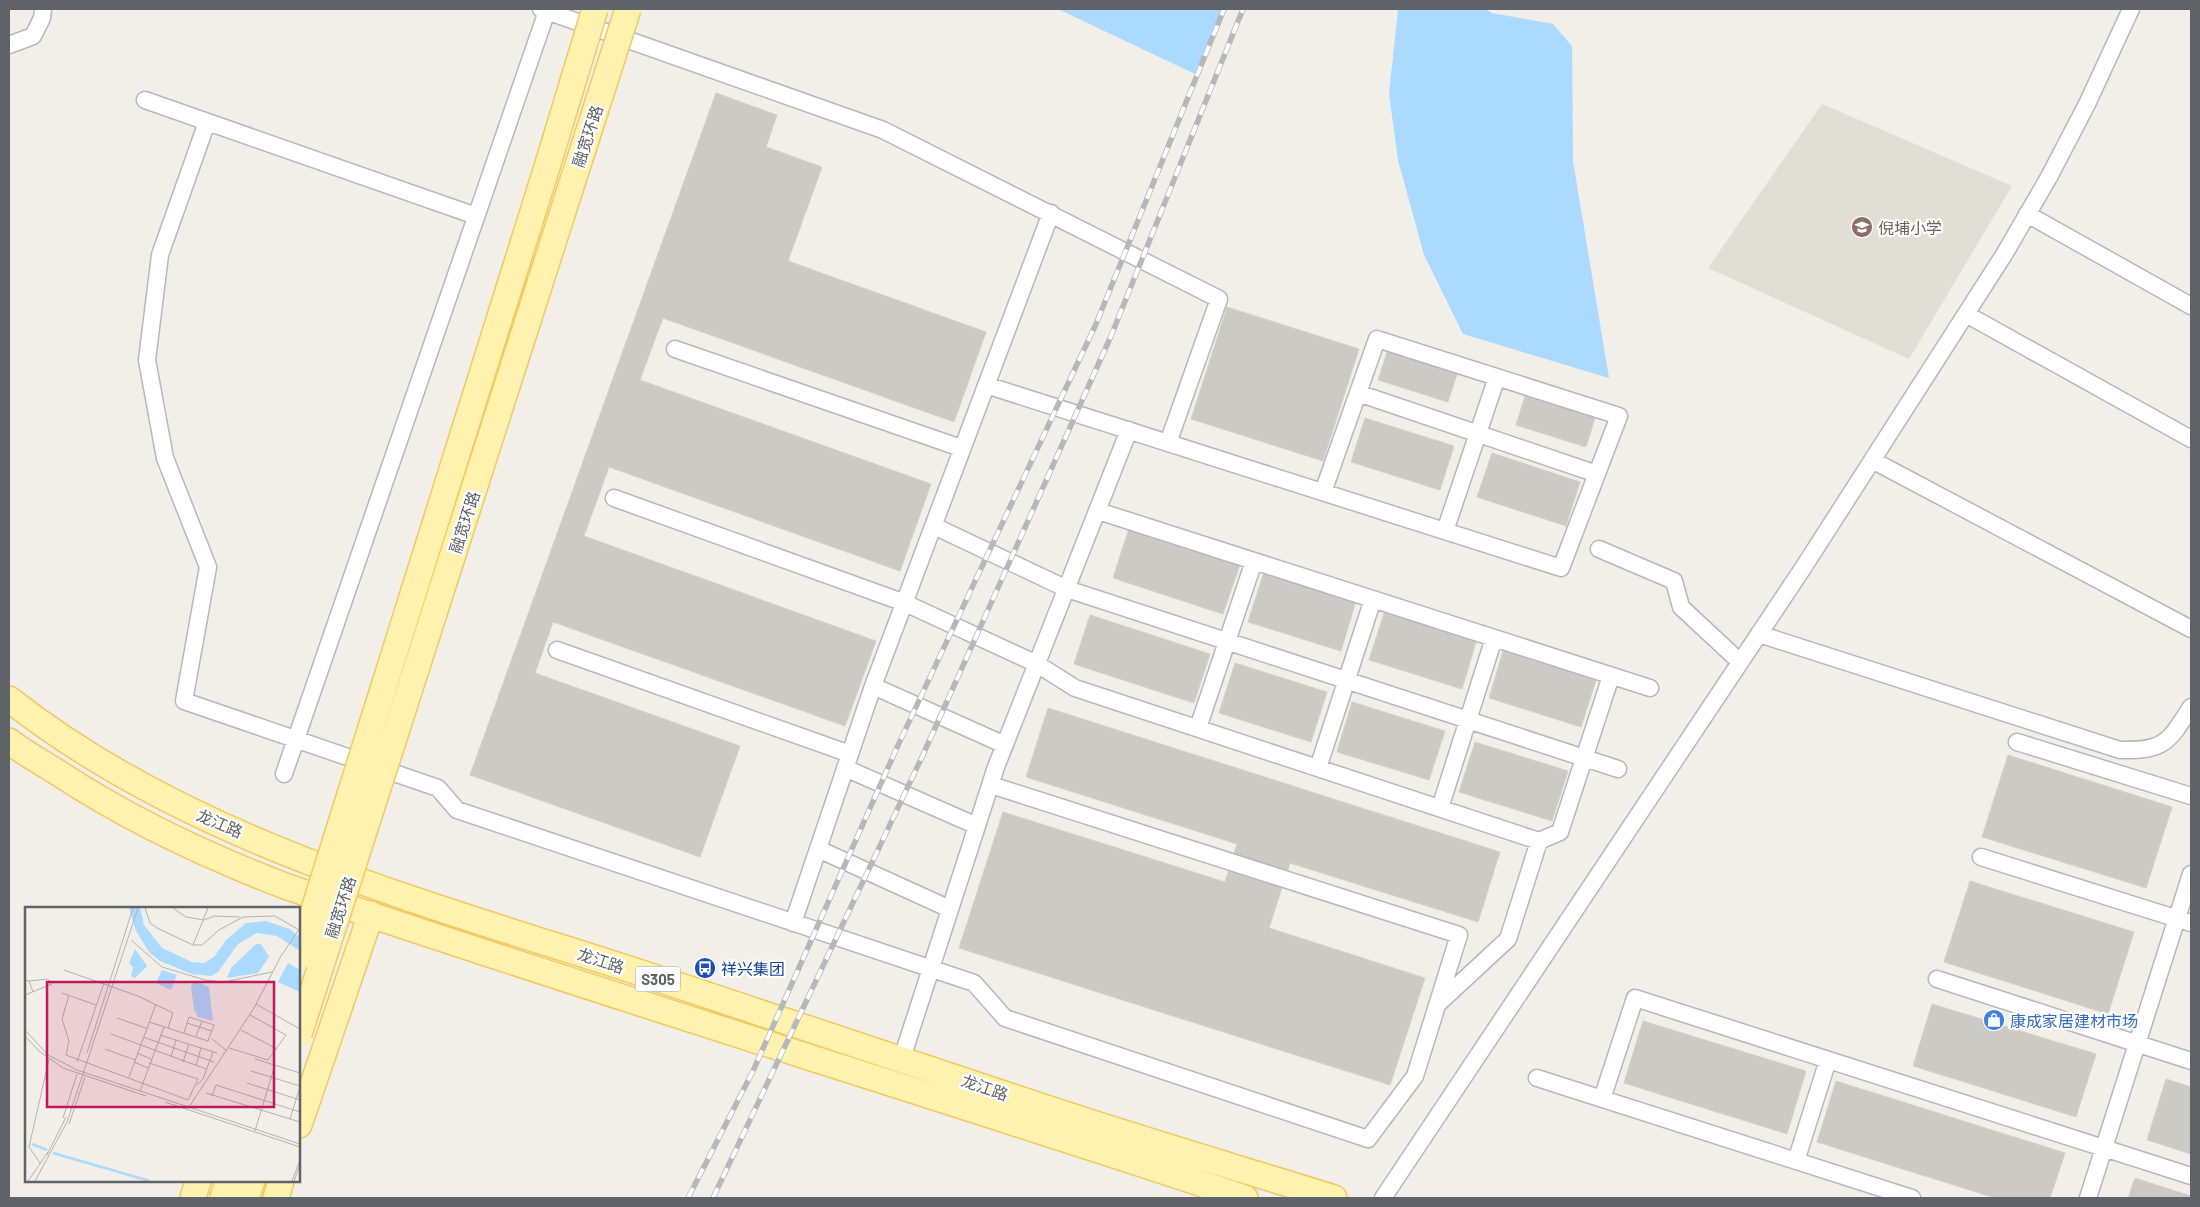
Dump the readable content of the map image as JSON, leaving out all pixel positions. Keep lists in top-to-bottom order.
{
  "streets": {
    "main road": ["融宽环路", "龙江路", "S305"]
  },
  "places": {
    "school or university": ["倪埔小学"],
    "bus stop": ["祥兴集团"],
    "shop": ["康成家居建材市场"]
  }
}
